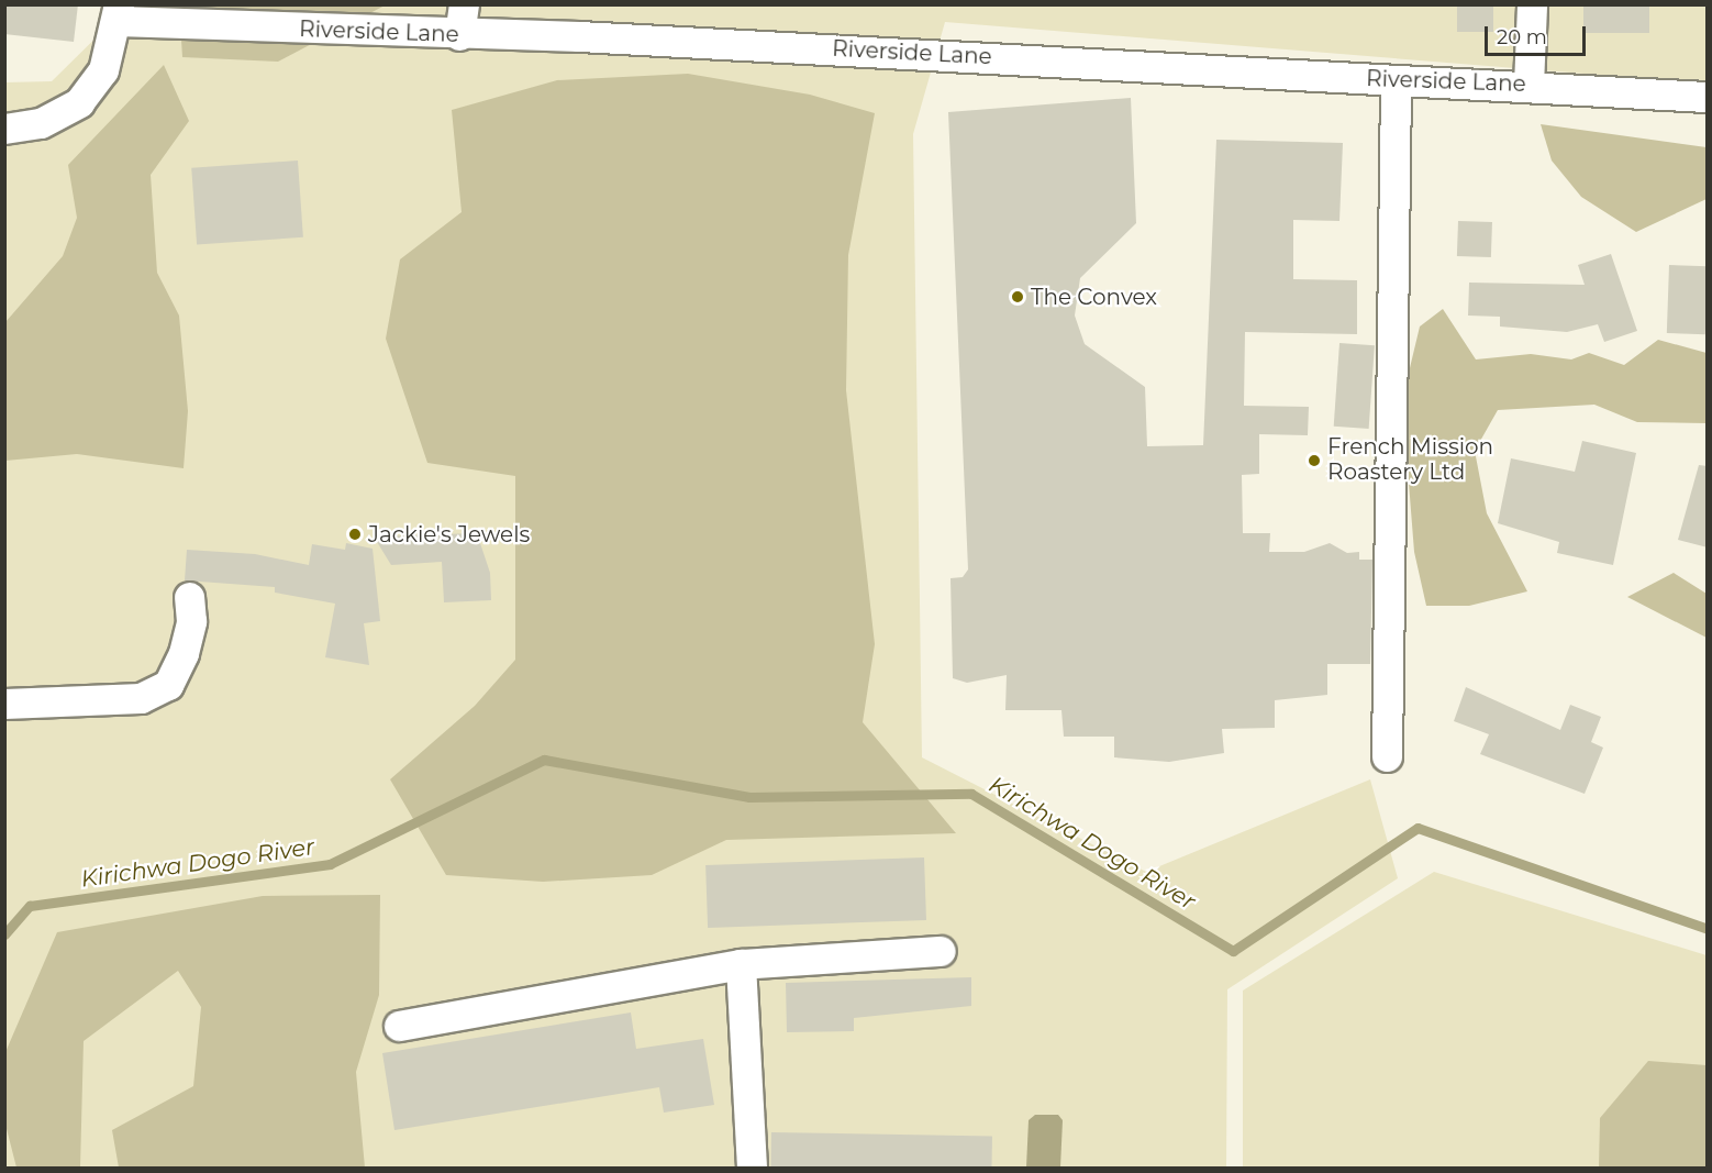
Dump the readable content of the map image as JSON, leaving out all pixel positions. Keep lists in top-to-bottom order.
{
  "streets": {
    "street": ["Riverside Lane"]
  },
  "water": ["Kirichwa Dogo River"],
  "places": ["The Convex", "French Mission Roastery Ltd", "Jackie's Jewels"],
  "scale_bar": "20 m"
}
